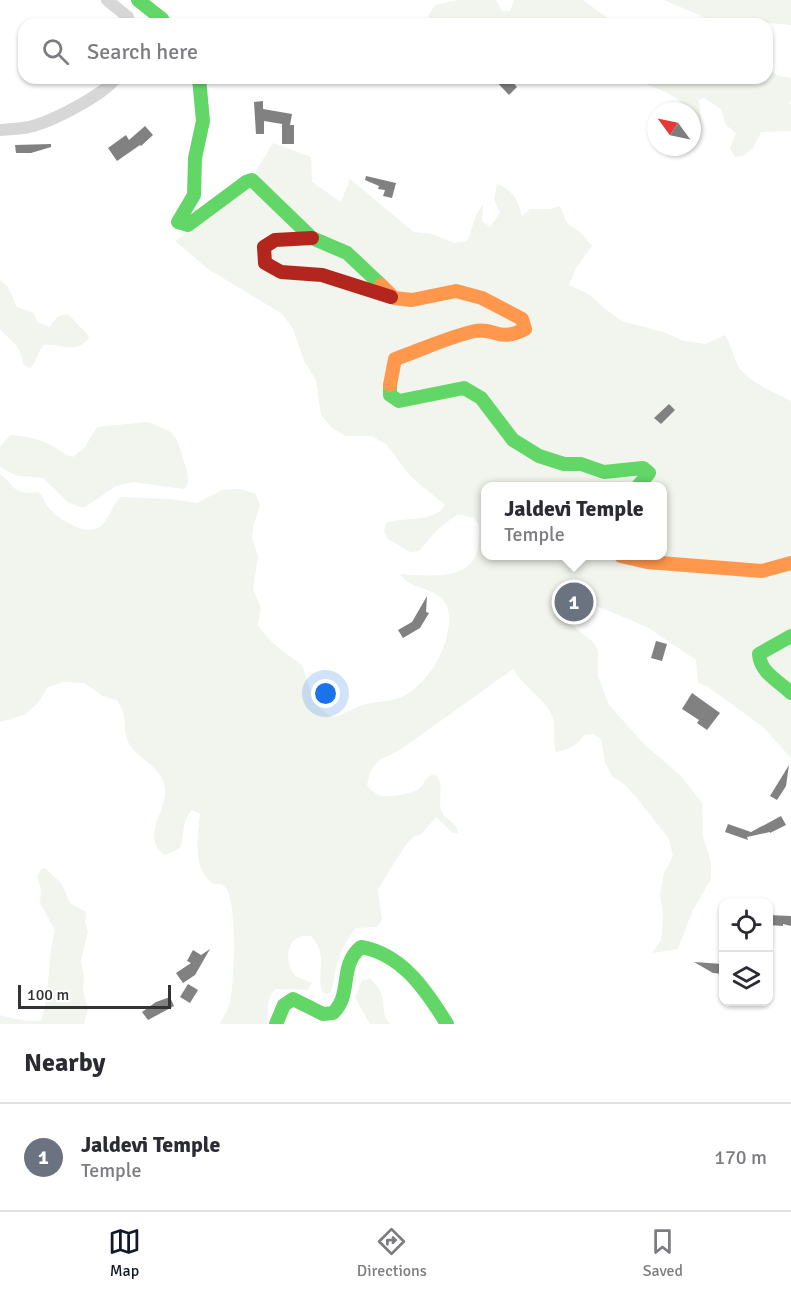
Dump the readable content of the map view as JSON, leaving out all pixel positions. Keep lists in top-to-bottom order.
{
  "scale_bar": "100 m",
  "north": "top left",
  "page": {
    "search": "Search here",
    "popup": ["Jaldevi Temple", "Temple"],
    "pins": "1",
    "scale": "100 m",
    "heading": "Nearby",
    "list": [
      {
        "mark": "1",
        "name": "Jaldevi Temple",
        "note": "Temple",
        "value": "170 m"
      }
    ],
    "nav": ["Map", "Directions", "Saved"]
  }
}
